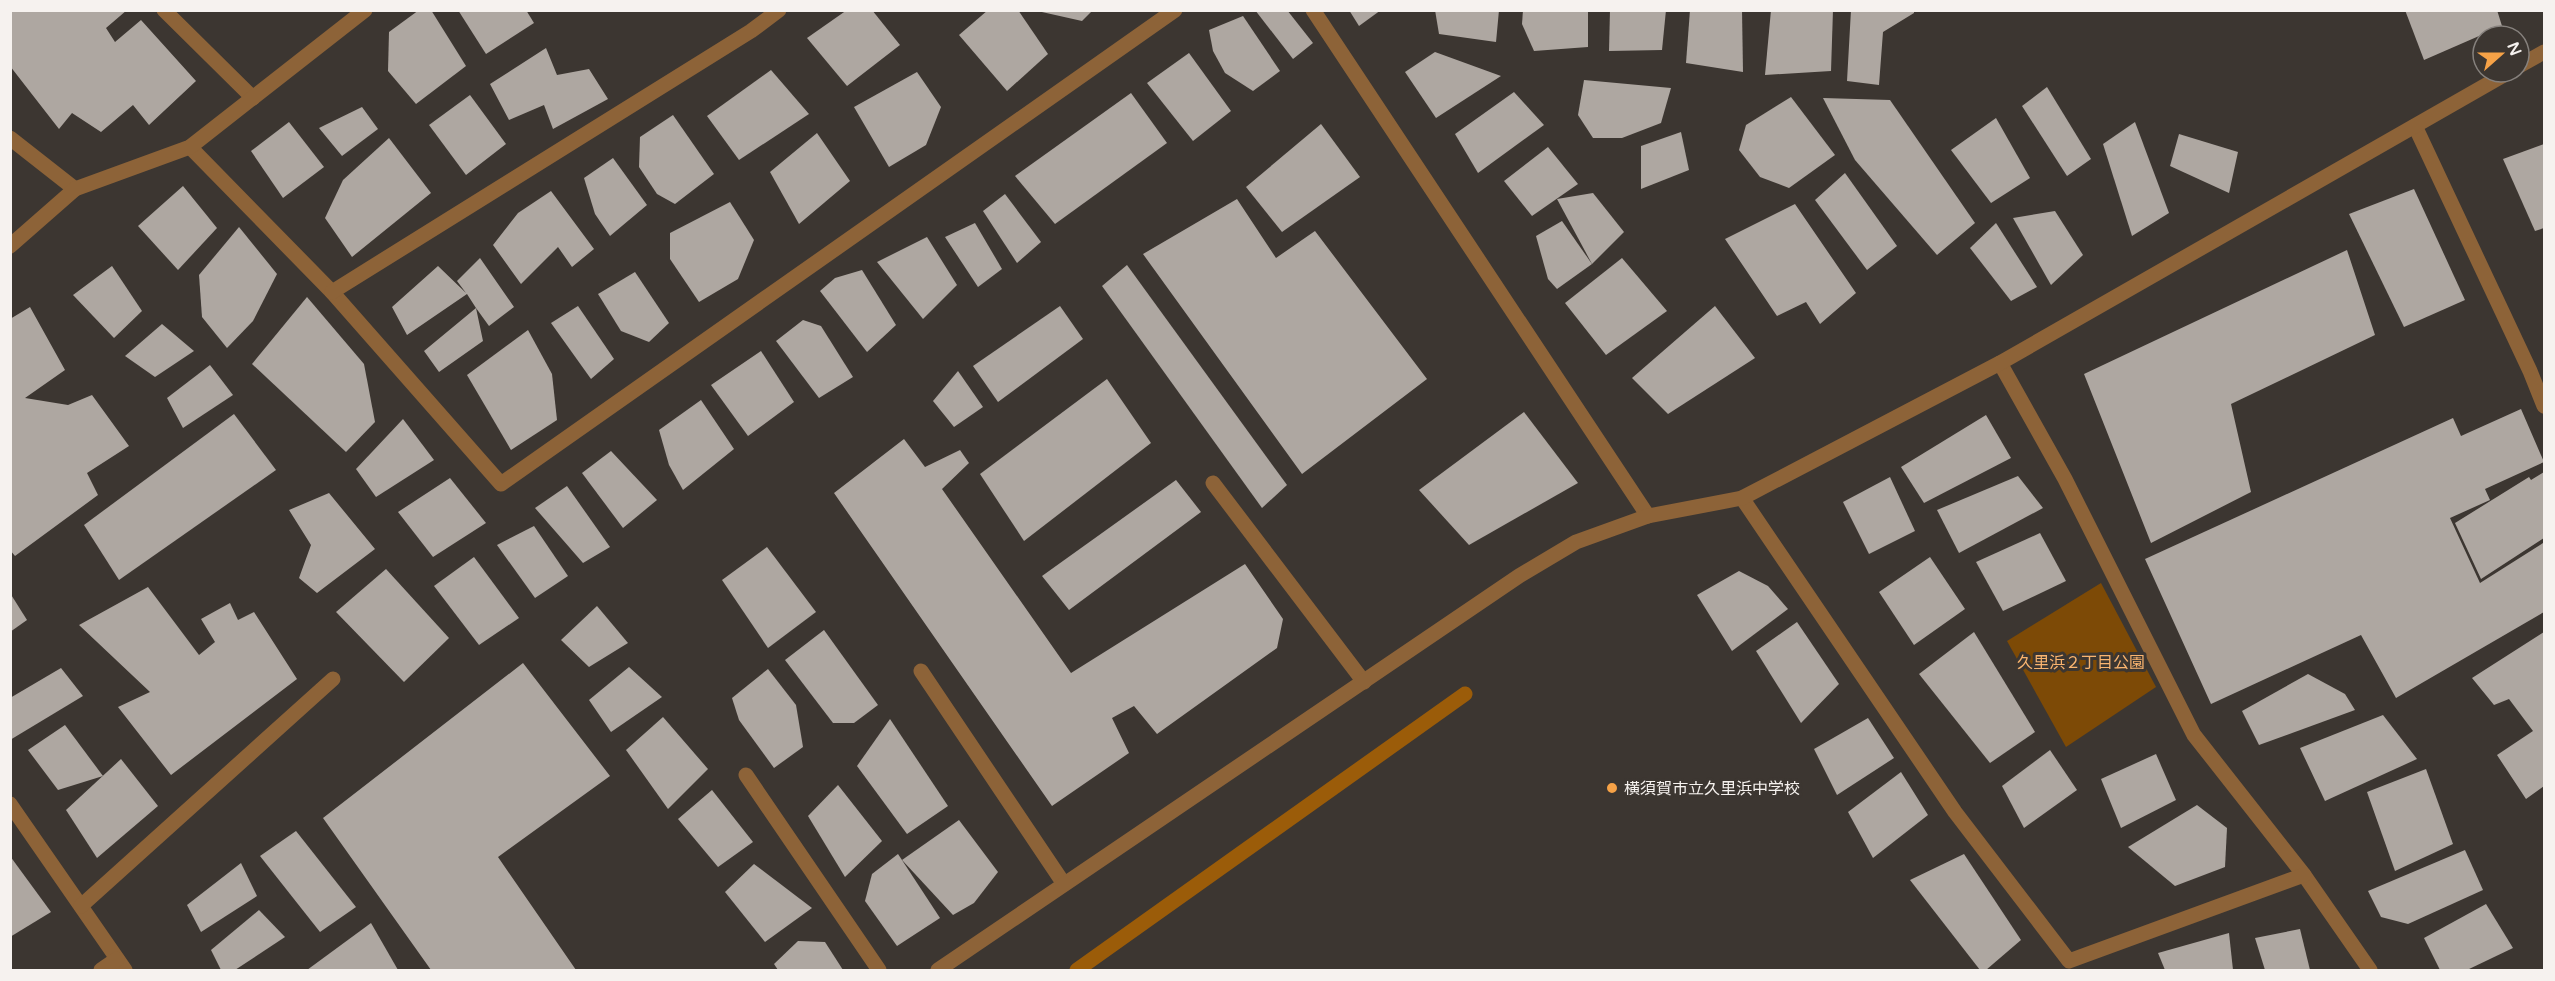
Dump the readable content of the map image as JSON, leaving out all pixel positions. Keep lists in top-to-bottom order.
{
  "parks": ["久里浜２丁目公園"],
  "places": ["横須賀市立久里浜中学校"],
  "north": "right"
}
